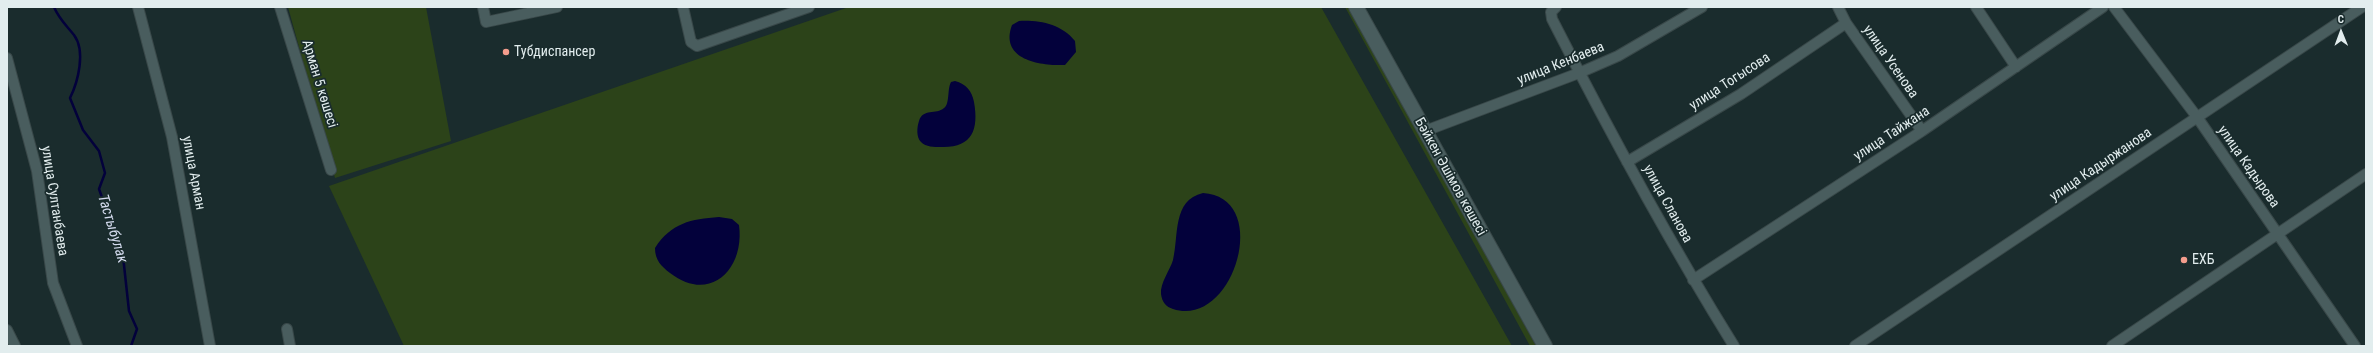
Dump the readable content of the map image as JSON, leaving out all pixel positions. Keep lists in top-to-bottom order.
{
  "streets": {
    "main road": ["Бәйкен Әшімов көшесі"],
    "street": [
      "улица Усенова",
      "улица Кенбаева",
      "улица Тогысова",
      "Арман 5 көшесі",
      "улица Тайжана",
      "улица Кадыржанова",
      "улица Кадырова",
      "улица Арман",
      "улица Султанбаева",
      "улица Сланова"
    ]
  },
  "crossings": [
    ["улица Усенова", "улица Тогысова"],
    ["улица Усенова", "улица Тайжана"],
    ["улица Кенбаева", "Бәйкен Әшімов көшесі"],
    ["улица Кенбаева", "улица Сланова"],
    ["улица Тогысова", "улица Сланова"],
    ["улица Тайжана", "улица Сланова"],
    ["улица Кадыржанова", "улица Кадырова"]
  ],
  "water": ["Тастыбулак"],
  "places": ["Тубдиспансер", "ЕХБ"],
  "north": "top"
}
